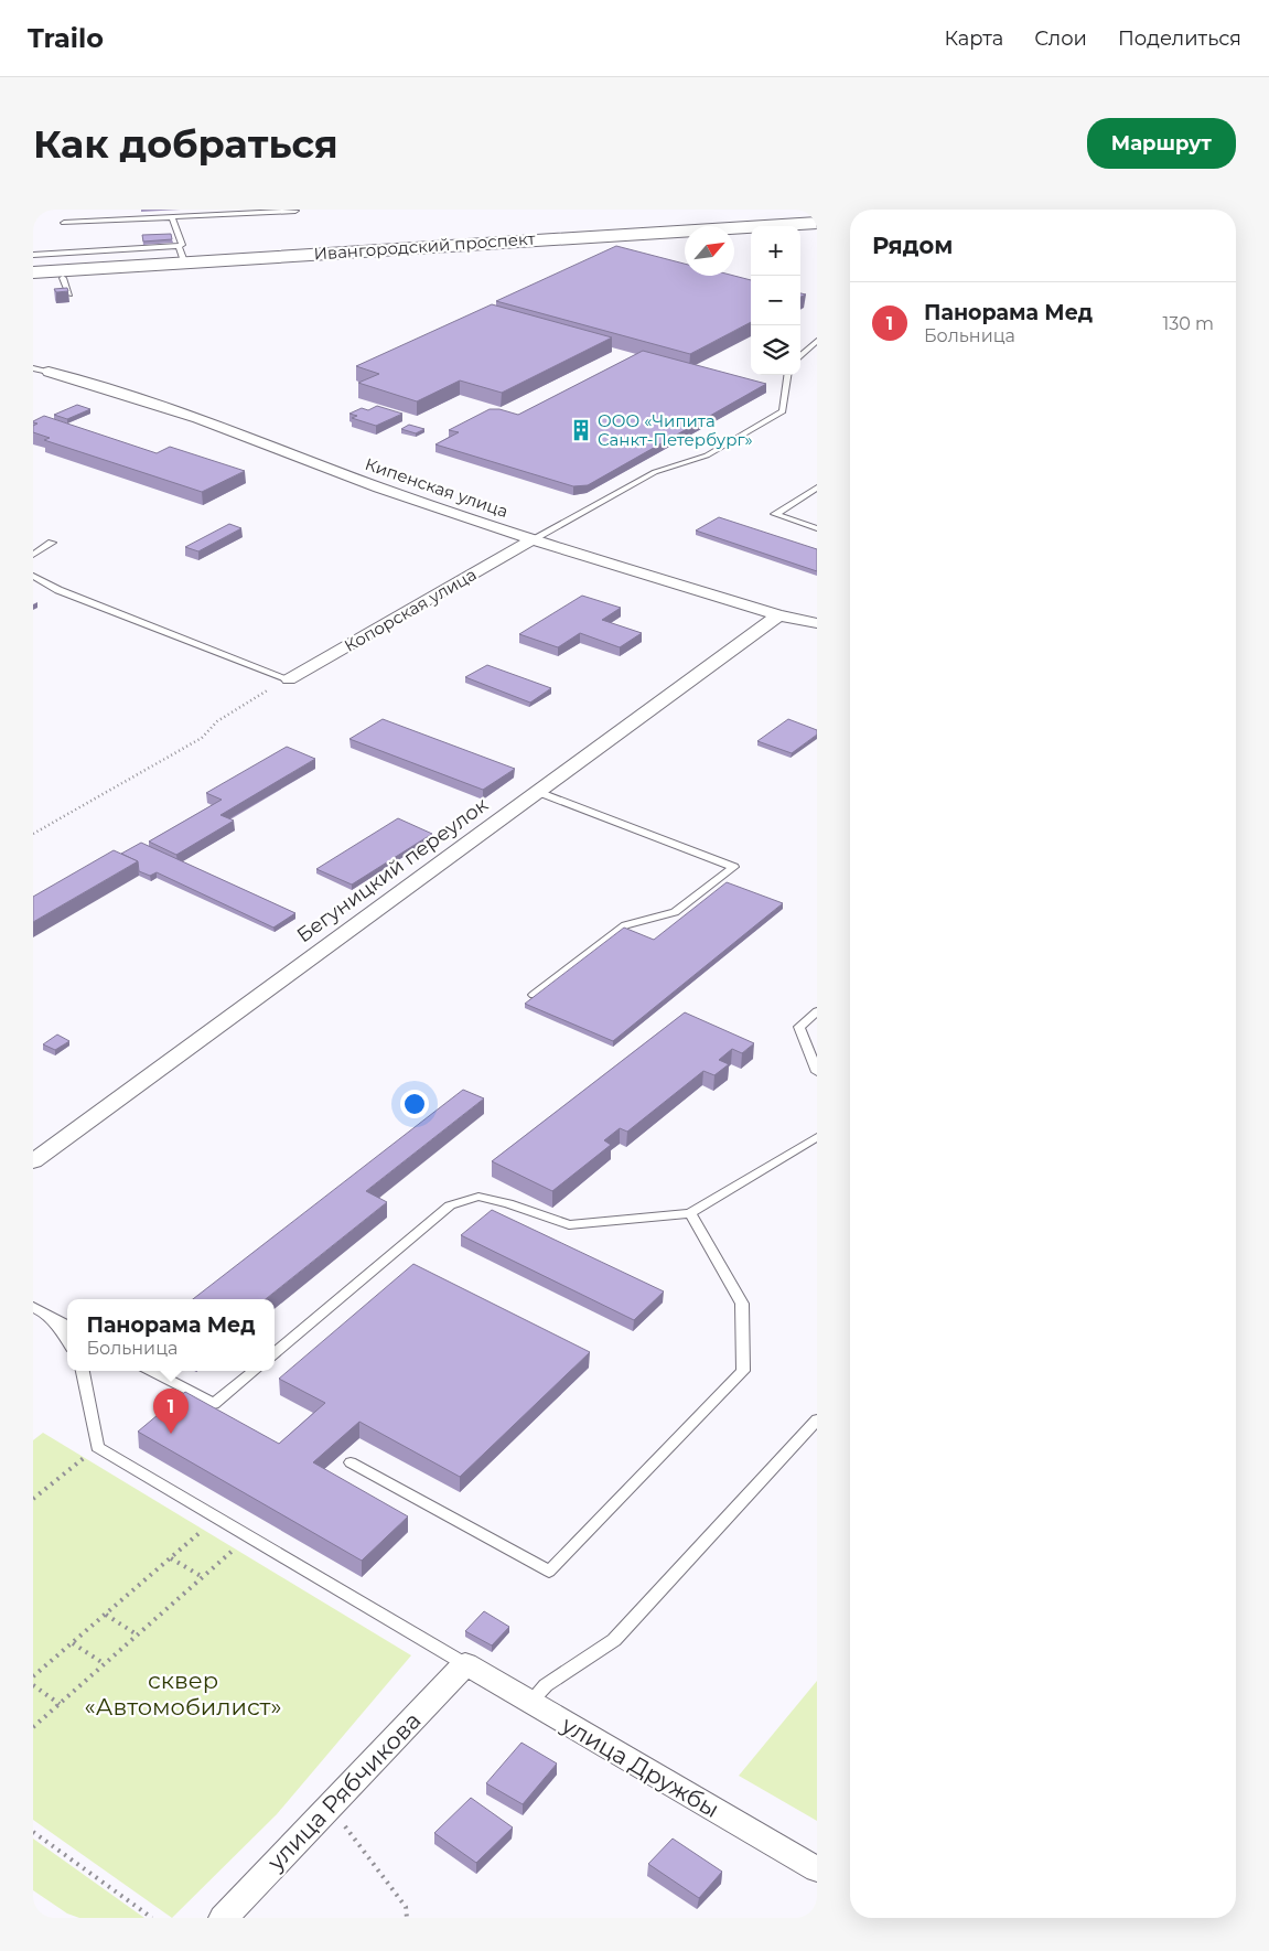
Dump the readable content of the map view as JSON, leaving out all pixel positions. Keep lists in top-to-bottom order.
{
  "streets": {
    "highway": ["Ивангородский проспект"],
    "street": [
      "Кипенская улица",
      "Копорская улица",
      "Бегуницкий переулок",
      "улица Дружбы",
      "улица Рябчикова"
    ]
  },
  "crossings": [
    ["Кипенская улица", "Копорская улица"],
    ["Кипенская улица", "Бегуницкий переулок"],
    ["улица Дружбы", "улица Рябчикова"]
  ],
  "parks": ["сквер «Автомобилист»"],
  "places": {
    "building": ["ООО «Чипита Санкт-Петербург»"]
  },
  "north": "top right",
  "page": {
    "header": "Trailo",
    "nav": ["Карта", "Слои", "Поделиться"],
    "buttons": "Маршрут",
    "title": "Как добраться",
    "heading": "Рядом",
    "map_buttons": ["+", "−"],
    "list": [
      {
        "mark": "1",
        "name": "Панорама Мед",
        "note": "Больница",
        "value": "130 m"
      }
    ],
    "popup": ["Панорама Мед", "Больница"],
    "pins": "1"
  }
}
